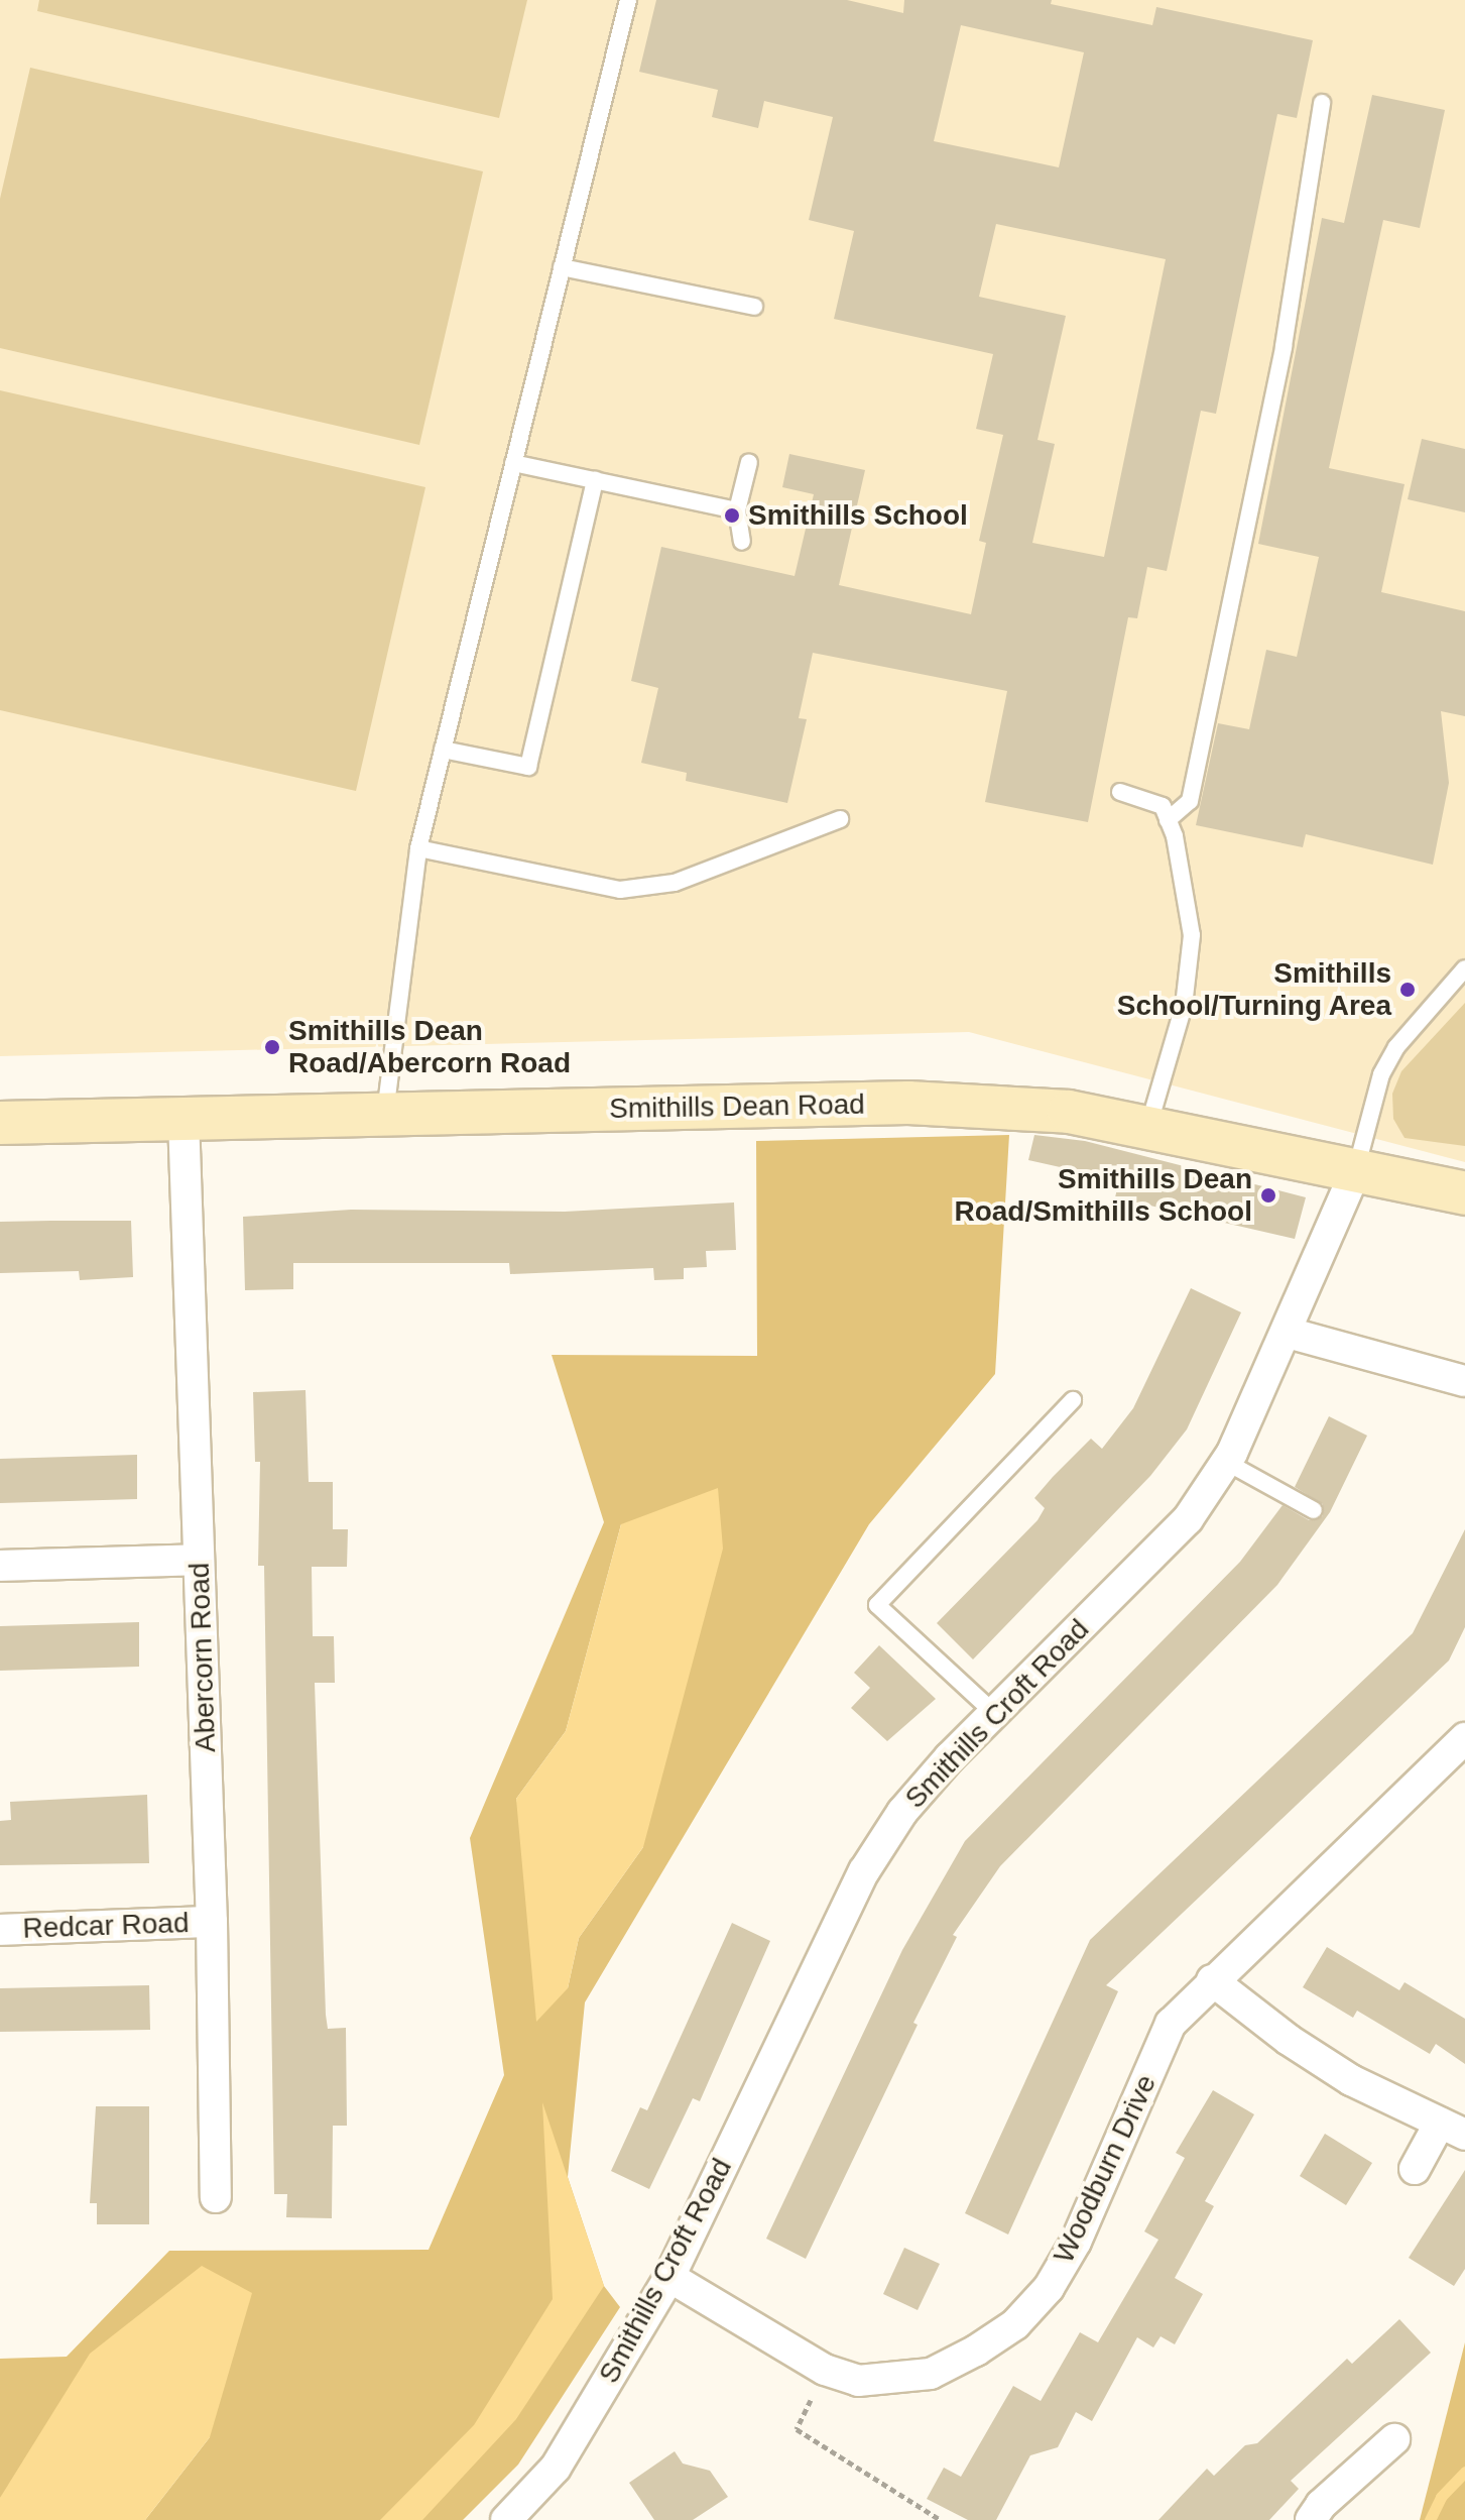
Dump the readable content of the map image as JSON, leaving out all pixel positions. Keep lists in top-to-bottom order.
{
  "streets": {
    "street": [
      "Smithills Dean Road",
      "Abercorn Road",
      "Smithills Croft Road",
      "Redcar Road",
      "Woodburn Drive"
    ]
  },
  "crossings": [
    ["Smithills Dean Road", "Abercorn Road"],
    ["Smithills Dean Road", "Smithills Croft Road"],
    ["Abercorn Road", "Redcar Road"],
    ["Smithills Croft Road", "Woodburn Drive"]
  ],
  "places": [
    "Smithills School",
    "Smithills School/Turning Area",
    "Smithills Dean Road/Abercorn Road",
    "Smithills Dean Road/Smithills School"
  ]
}
